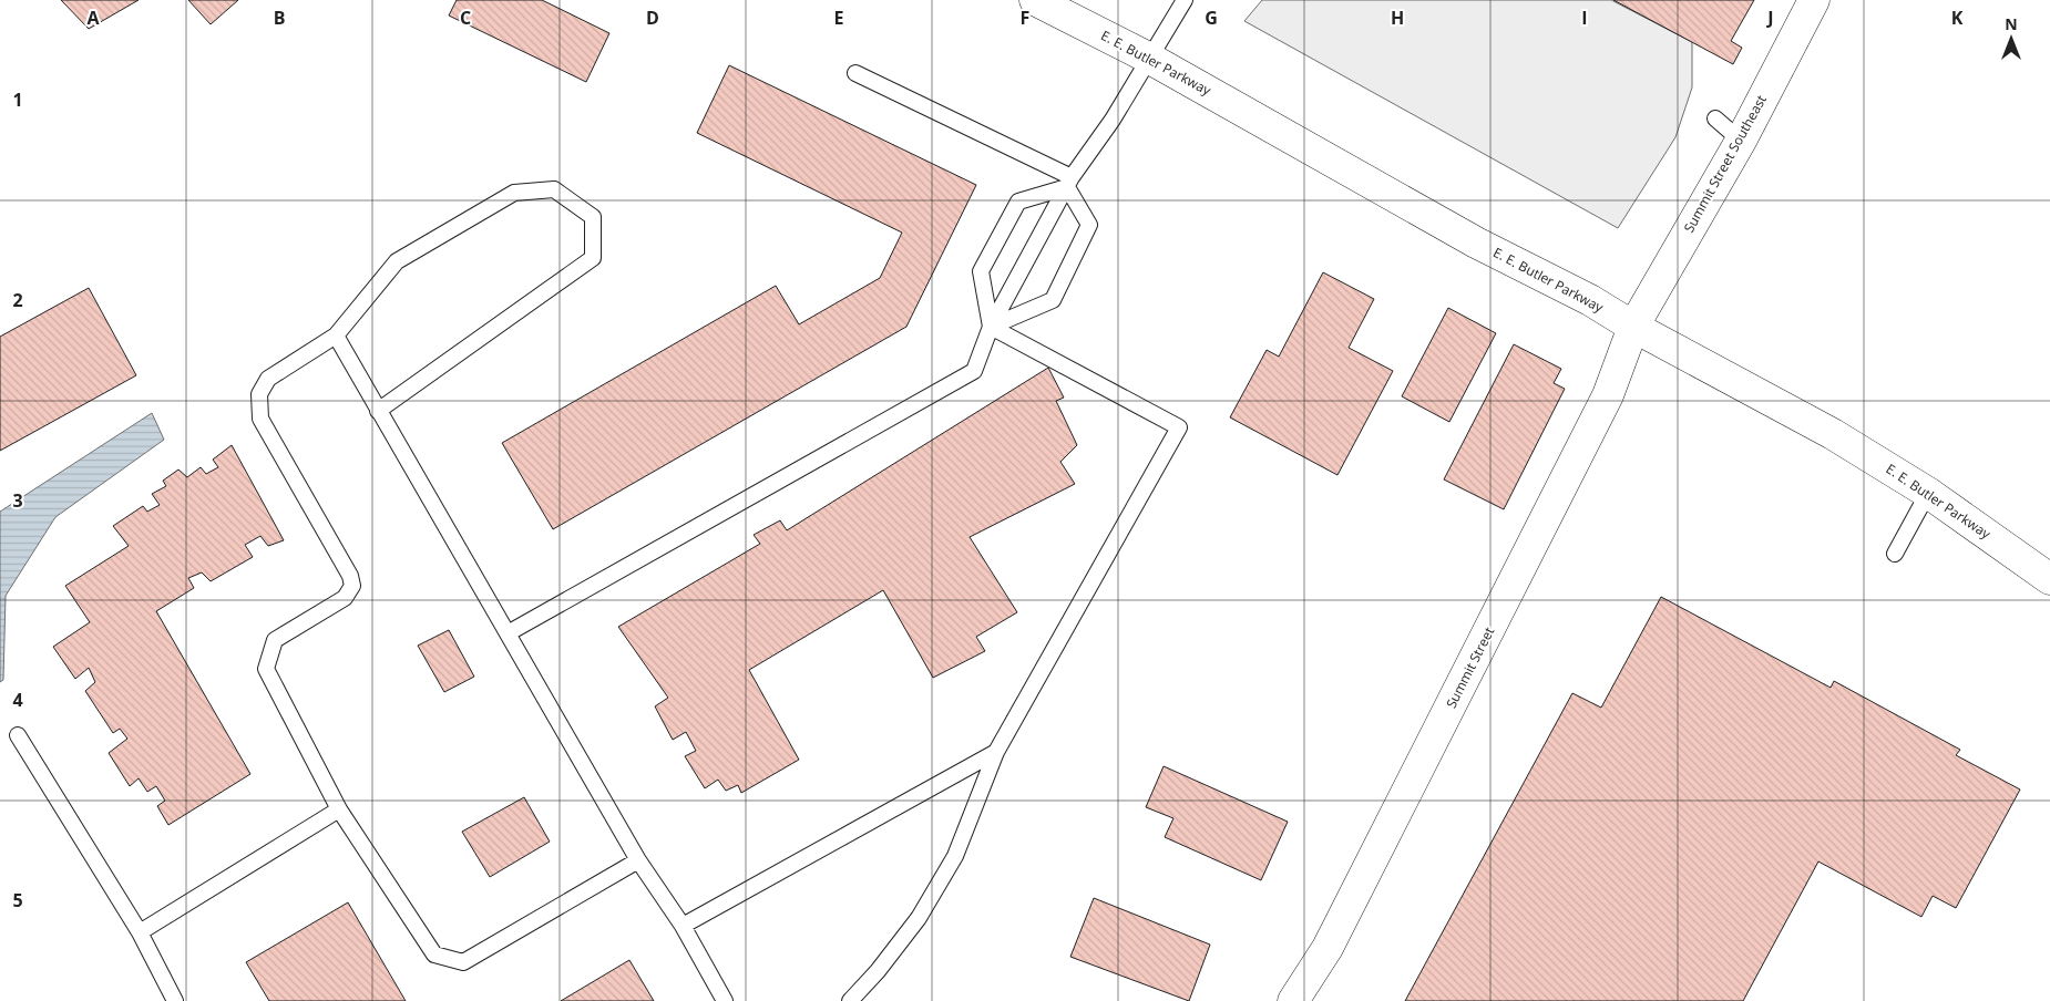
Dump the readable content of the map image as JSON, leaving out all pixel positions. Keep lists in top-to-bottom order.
{
  "streets": {
    "main road": ["E. E. Butler Parkway", "Summit Street Southeast", "Summit Street"]
  },
  "crossings": [
    ["E. E. Butler Parkway", "Summit Street Southeast"],
    ["E. E. Butler Parkway", "Summit Street"],
    ["Summit Street Southeast", "Summit Street"]
  ],
  "north": "top",
  "grid": {
    "columns": [
      "A",
      "B",
      "C",
      "D",
      "E",
      "F",
      "G",
      "H",
      "I",
      "J",
      "K"
    ],
    "rows": [
      "1",
      "2",
      "3",
      "4",
      "5"
    ]
  }
}
